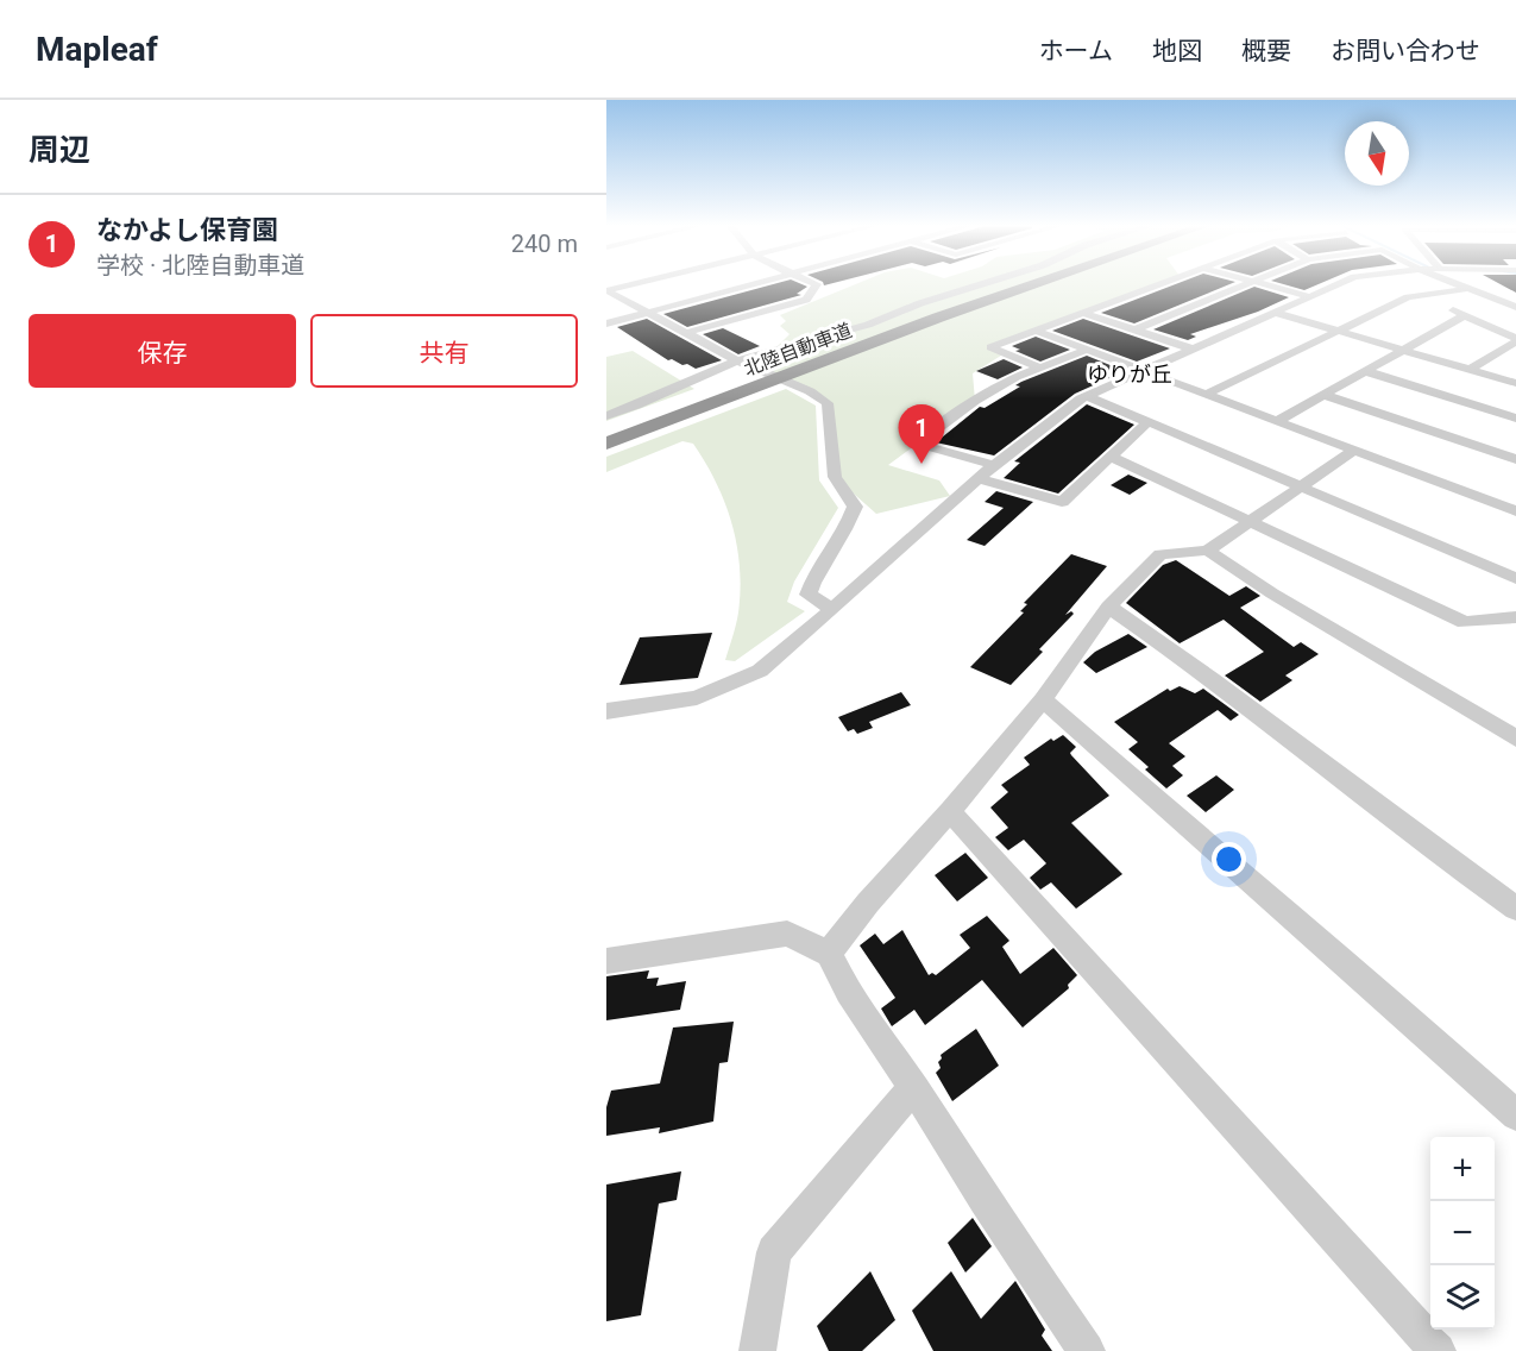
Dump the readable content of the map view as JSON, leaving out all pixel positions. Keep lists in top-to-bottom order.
{
  "streets": {
    "highway": ["北陸自動車道"]
  },
  "districts": ["ゆりが丘"],
  "north": "bottom",
  "page": {
    "header": "Mapleaf",
    "nav": [
      "ホーム",
      "地図",
      "概要",
      "お問い合わせ"
    ],
    "heading": "周辺",
    "list": [
      {
        "mark": "1",
        "name": "なかよし保育園",
        "note": "学校 · 北陸自動車道",
        "value": "240 m"
      }
    ],
    "buttons": ["保存", "共有"],
    "pins": "1",
    "map_buttons": ["+", "−"]
  }
}
